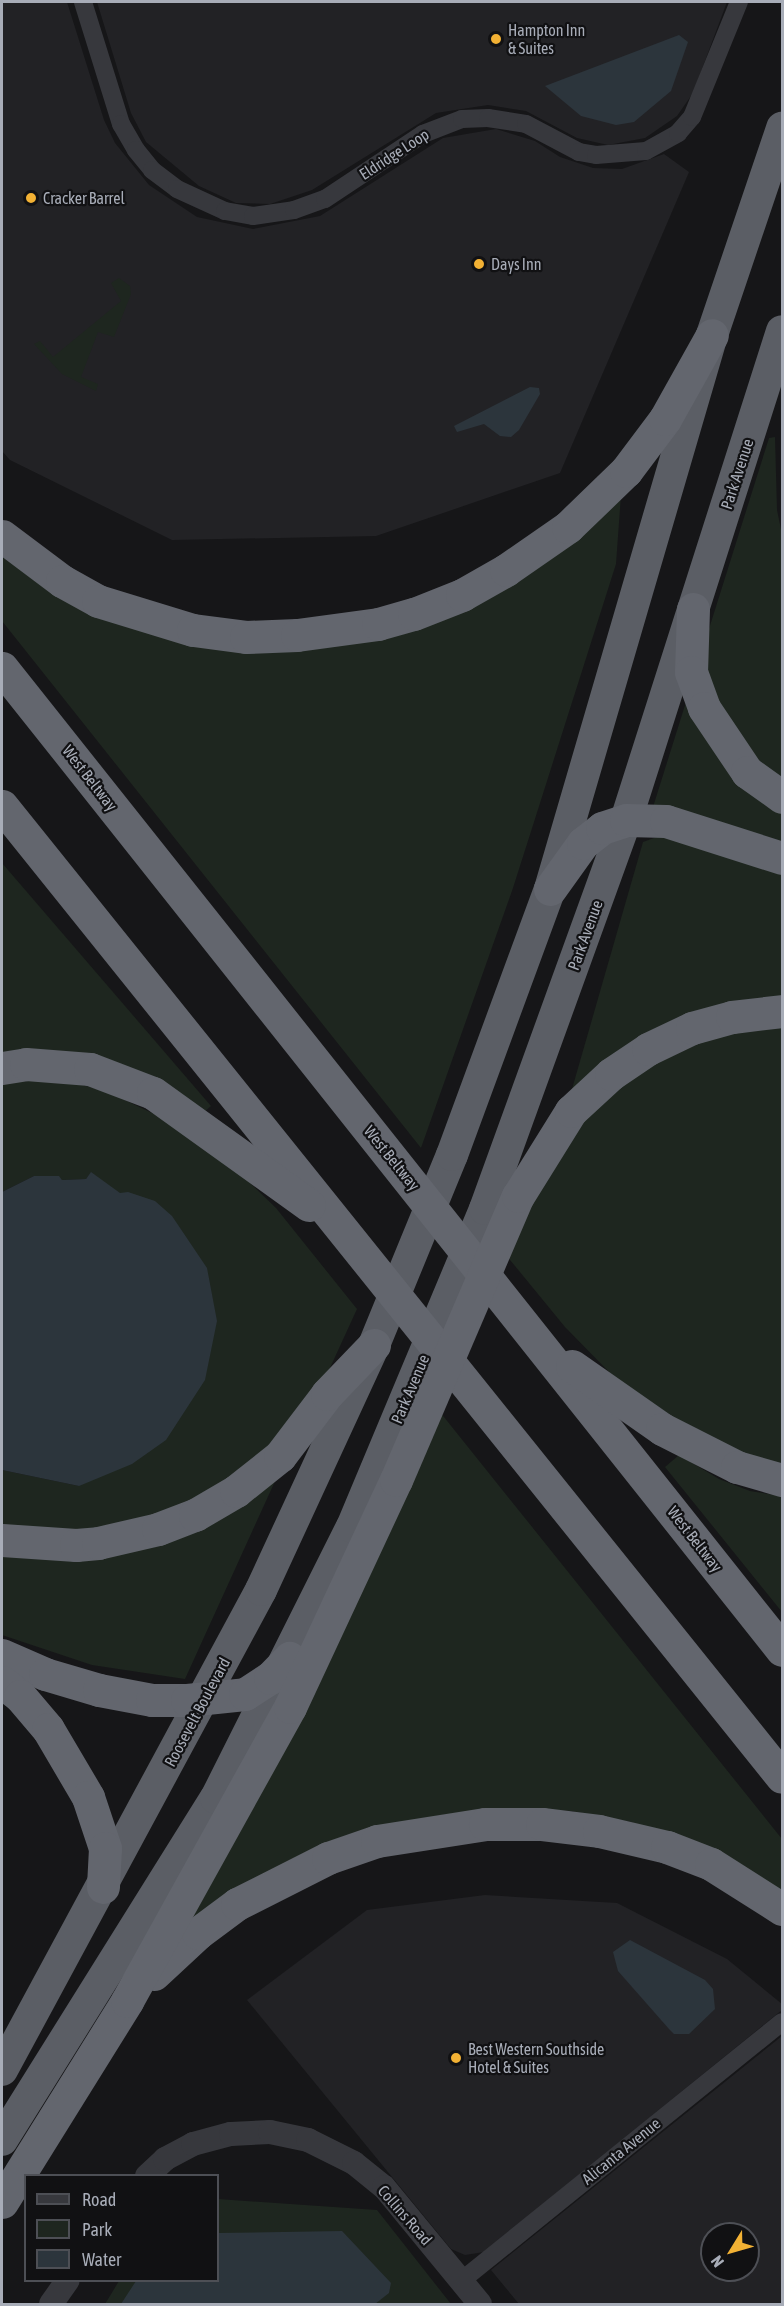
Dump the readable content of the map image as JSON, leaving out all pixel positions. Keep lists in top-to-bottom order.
{
  "streets": {
    "highway": ["Park Avenue", "West Beltway", "Roosevelt Boulevard"],
    "street": ["Eldridge Loop", "Alicanta Avenue", "Collins Road"]
  },
  "crossings": [
    ["Alicanta Avenue", "Collins Road"]
  ],
  "places": [
    "Hampton Inn & Suites",
    "Cracker Barrel",
    "Days Inn",
    "Best Western Southside Hotel & Suites"
  ],
  "legend": ["Road", "Park", "Water"],
  "north": "bottom left"
}
